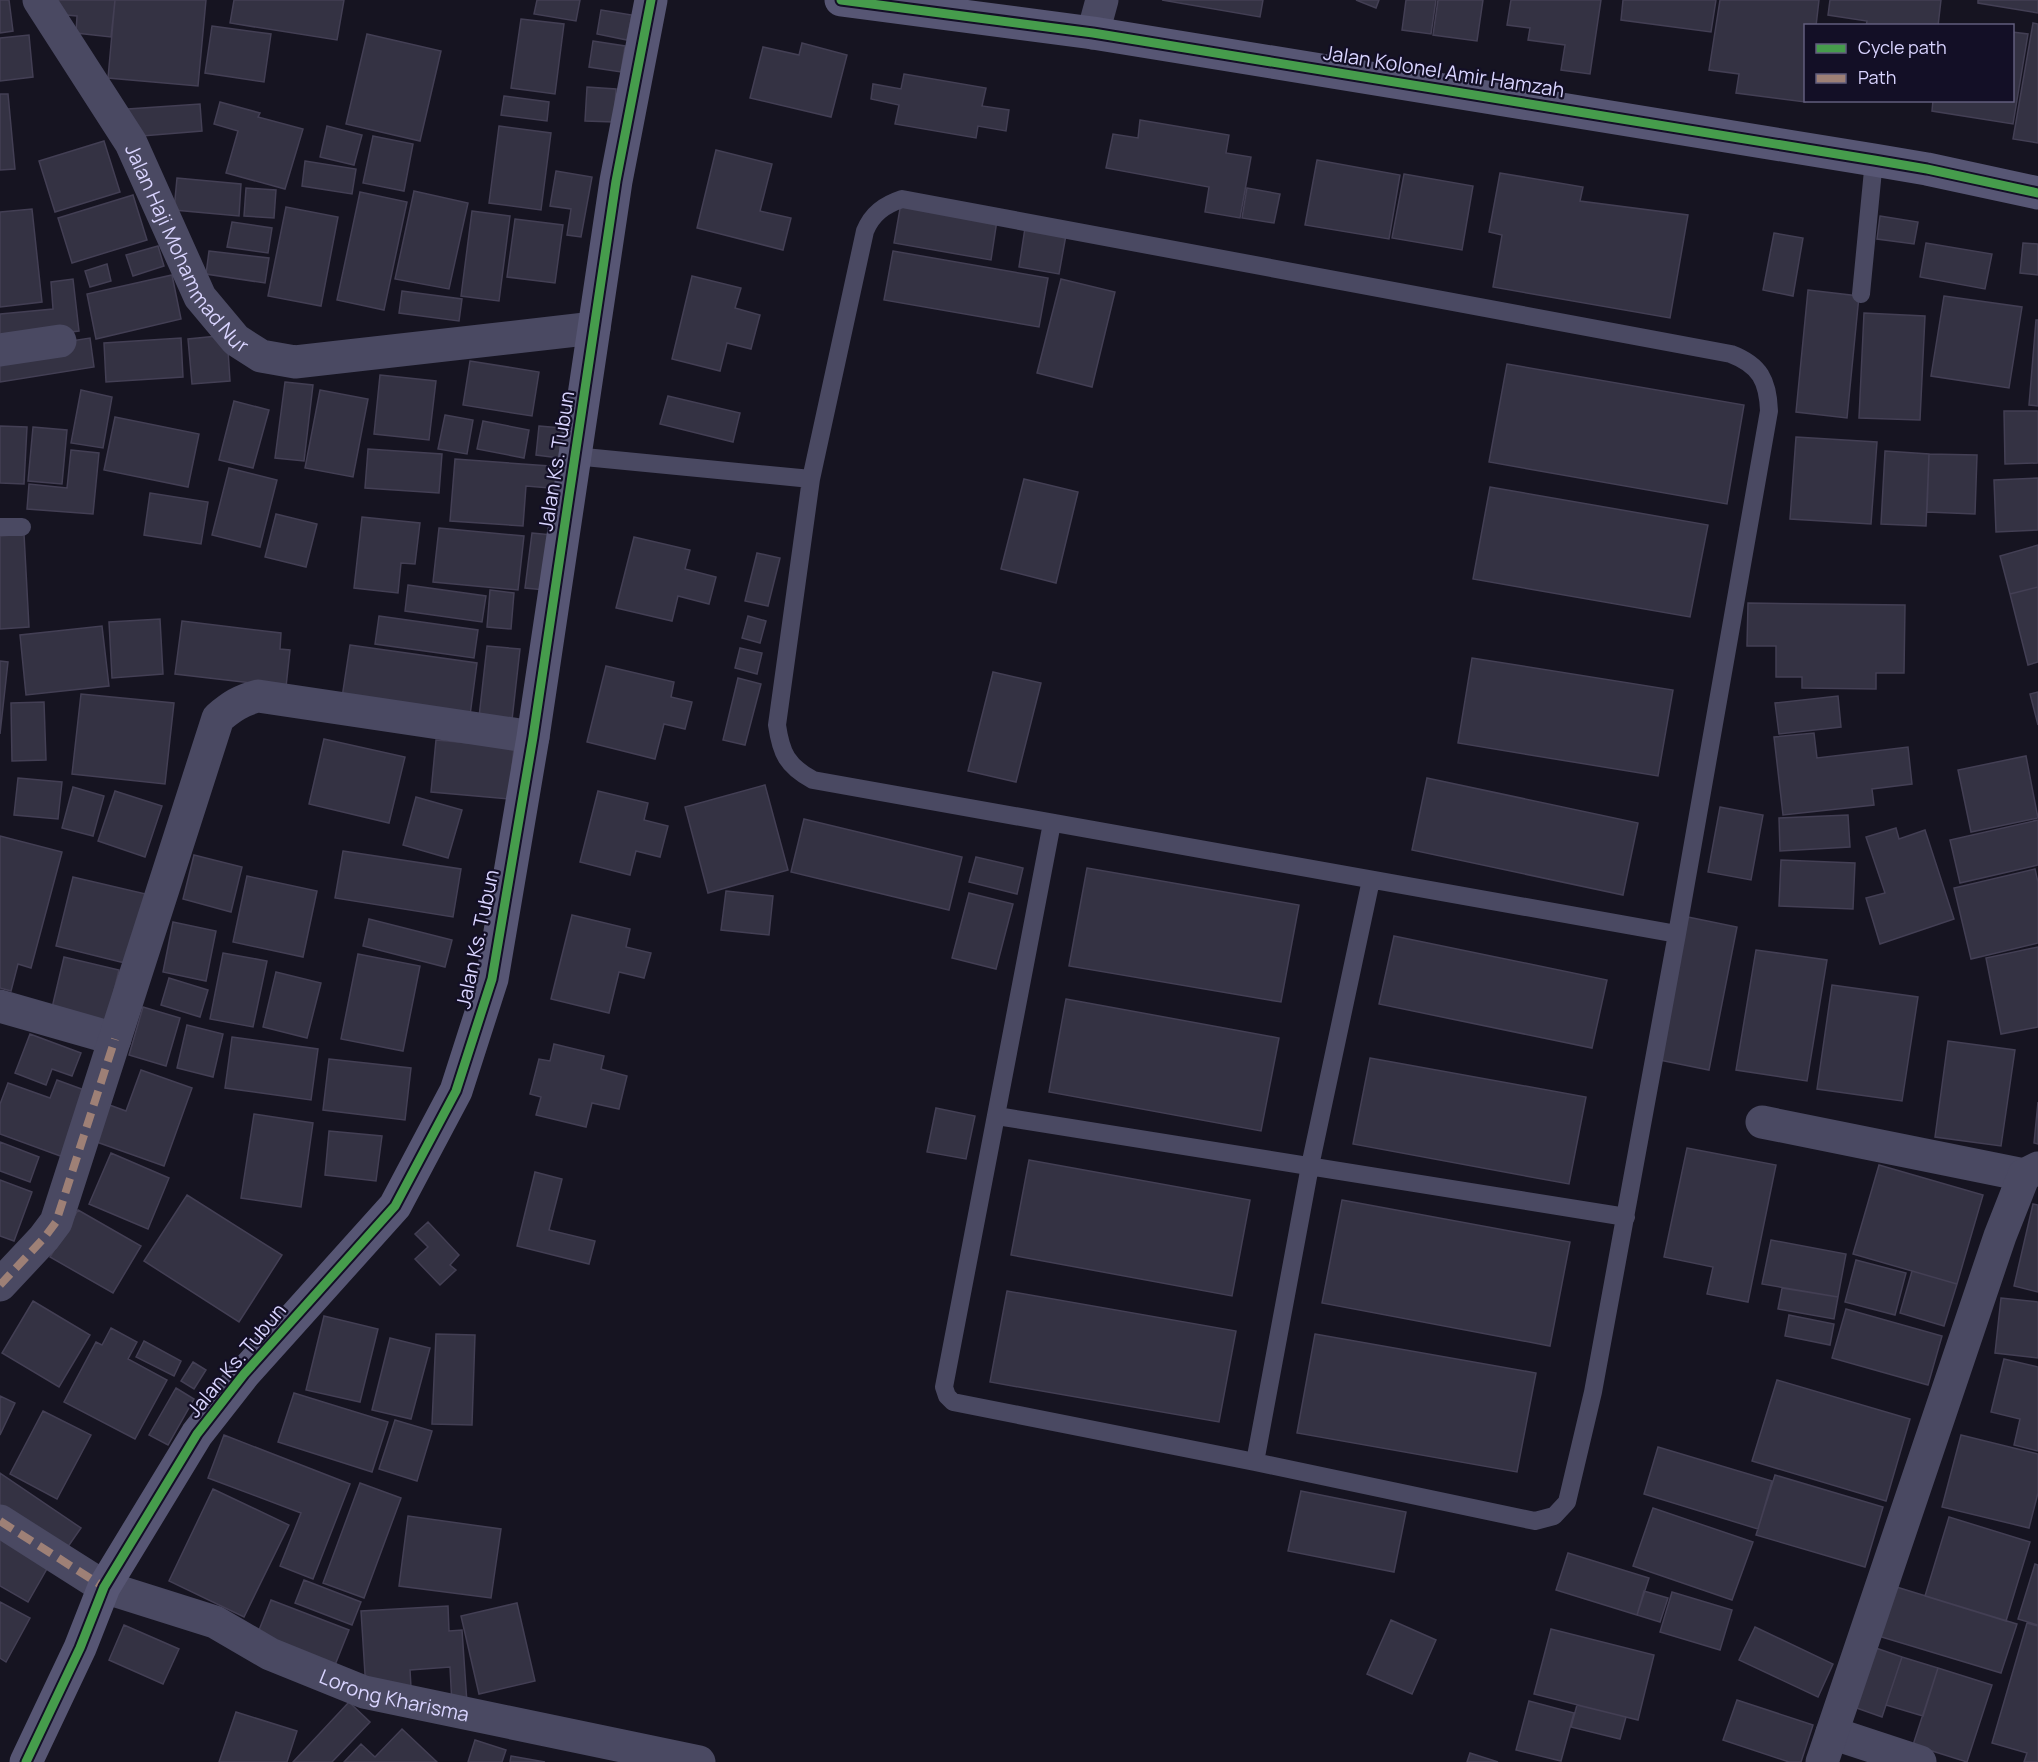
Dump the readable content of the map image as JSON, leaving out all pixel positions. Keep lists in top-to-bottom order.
{
  "streets": {
    "street": [
      "Jalan Kolonel Amir Hamzah",
      "Jalan Haji Mohammad Nur",
      "Jalan Ks. Tubun",
      "Lorong Kharisma"
    ]
  },
  "crossings": [
    ["Jalan Haji Mohammad Nur", "Jalan Ks. Tubun"],
    ["Jalan Ks. Tubun", "Lorong Kharisma"]
  ],
  "legend": ["Cycle path", "Path"]
}
